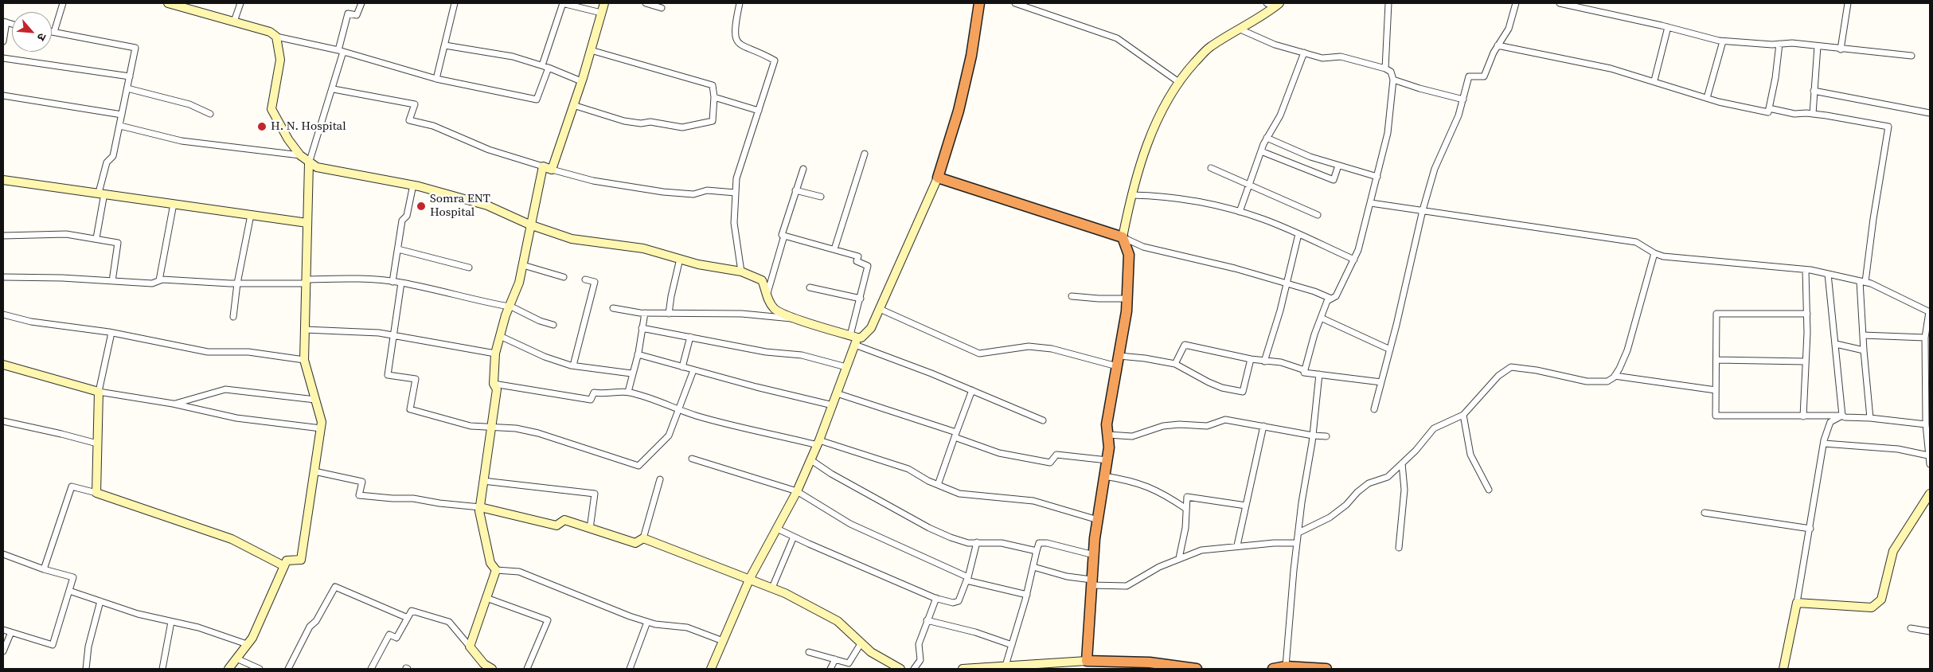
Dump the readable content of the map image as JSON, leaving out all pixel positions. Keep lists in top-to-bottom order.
{
  "places": ["H. N. Hospital", "Somra ENT Hospital"],
  "north": "bottom right"
}
